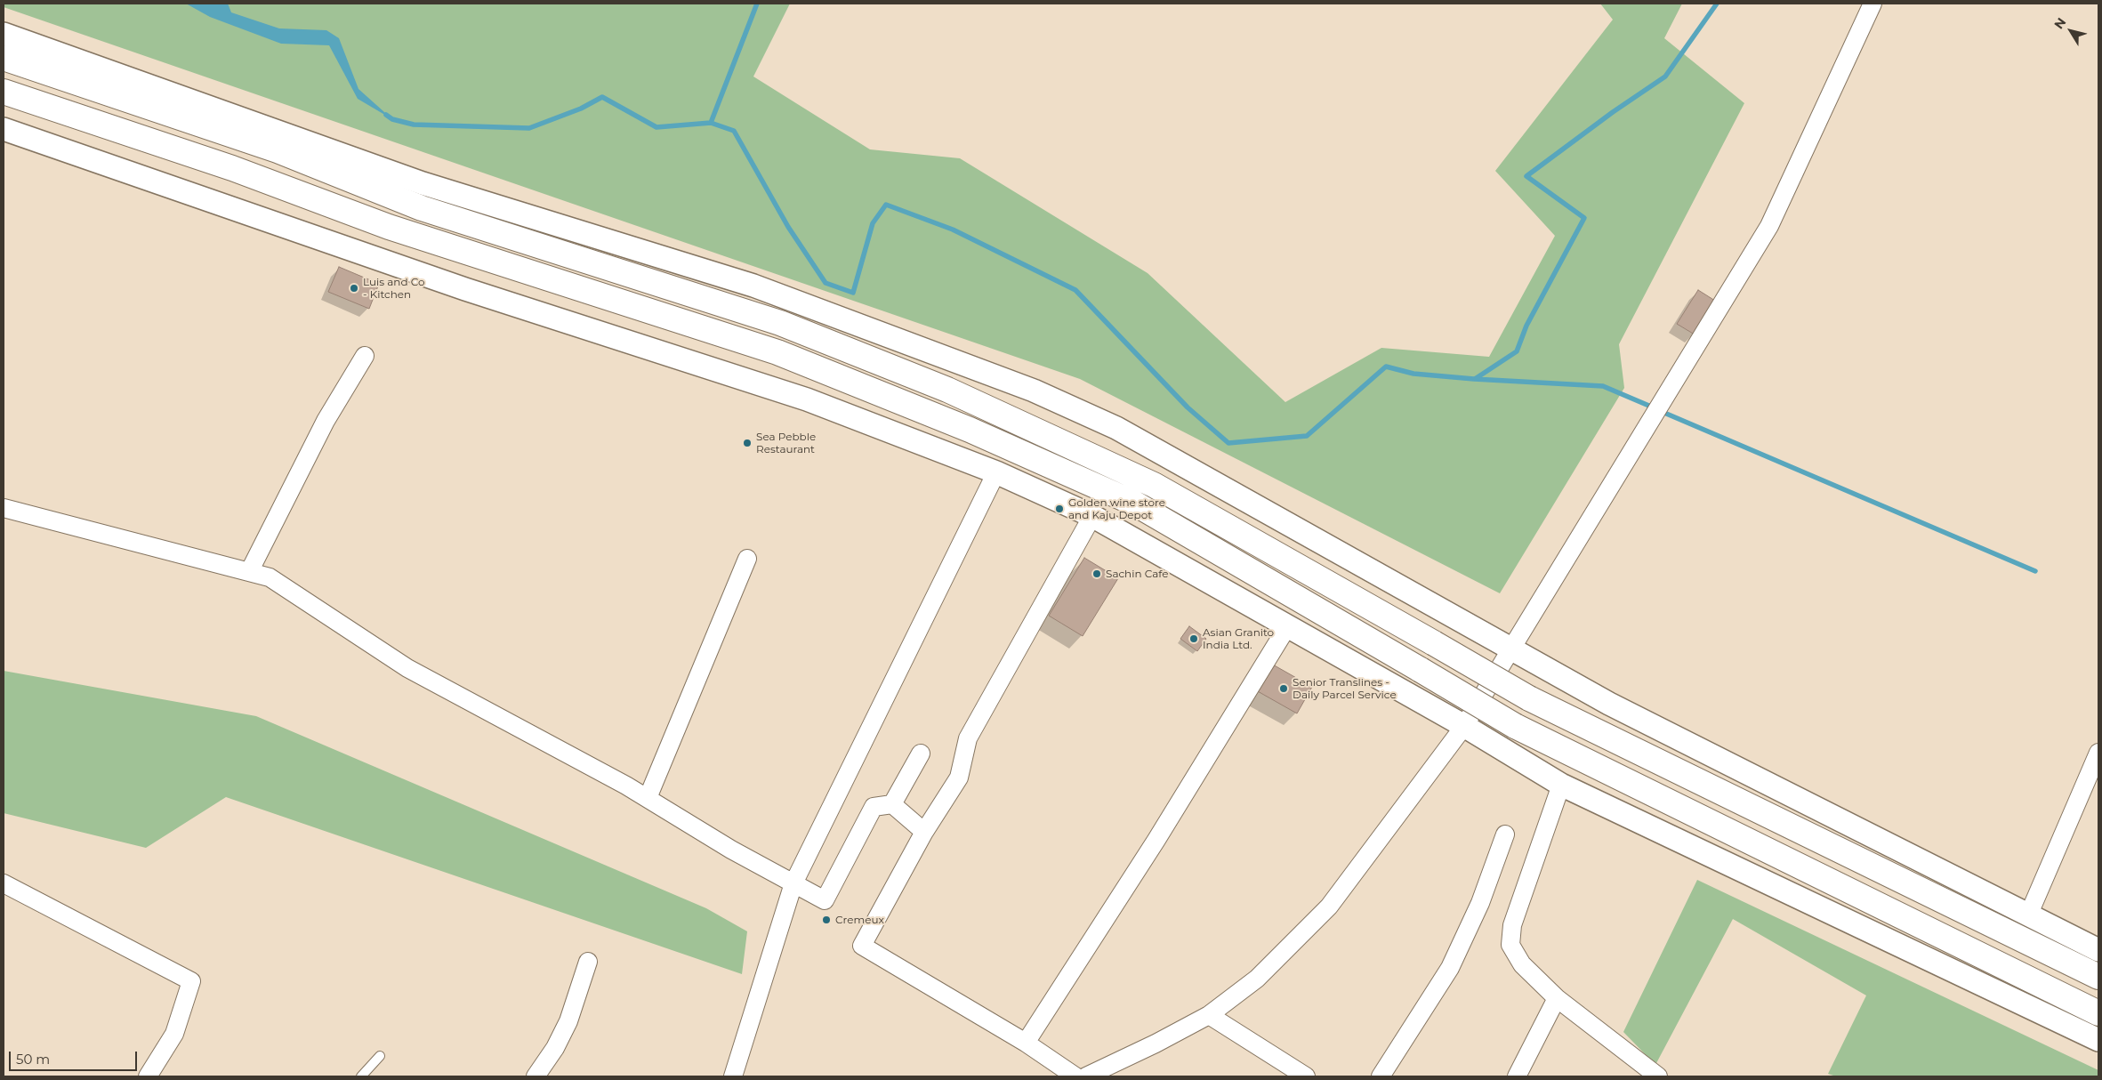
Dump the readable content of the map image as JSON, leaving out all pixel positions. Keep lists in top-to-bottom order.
{
  "places": [
    "Luis and Co - Kitchen",
    "Sea Pebble Restaurant",
    "Golden wine store and Kaju Depot",
    "Sachin Cafe",
    "Asian Granito India Ltd.",
    "Senior Translines - Daily Parcel Service",
    "Cremeux"
  ],
  "scale_bar": "50 m",
  "north": "top left"
}
